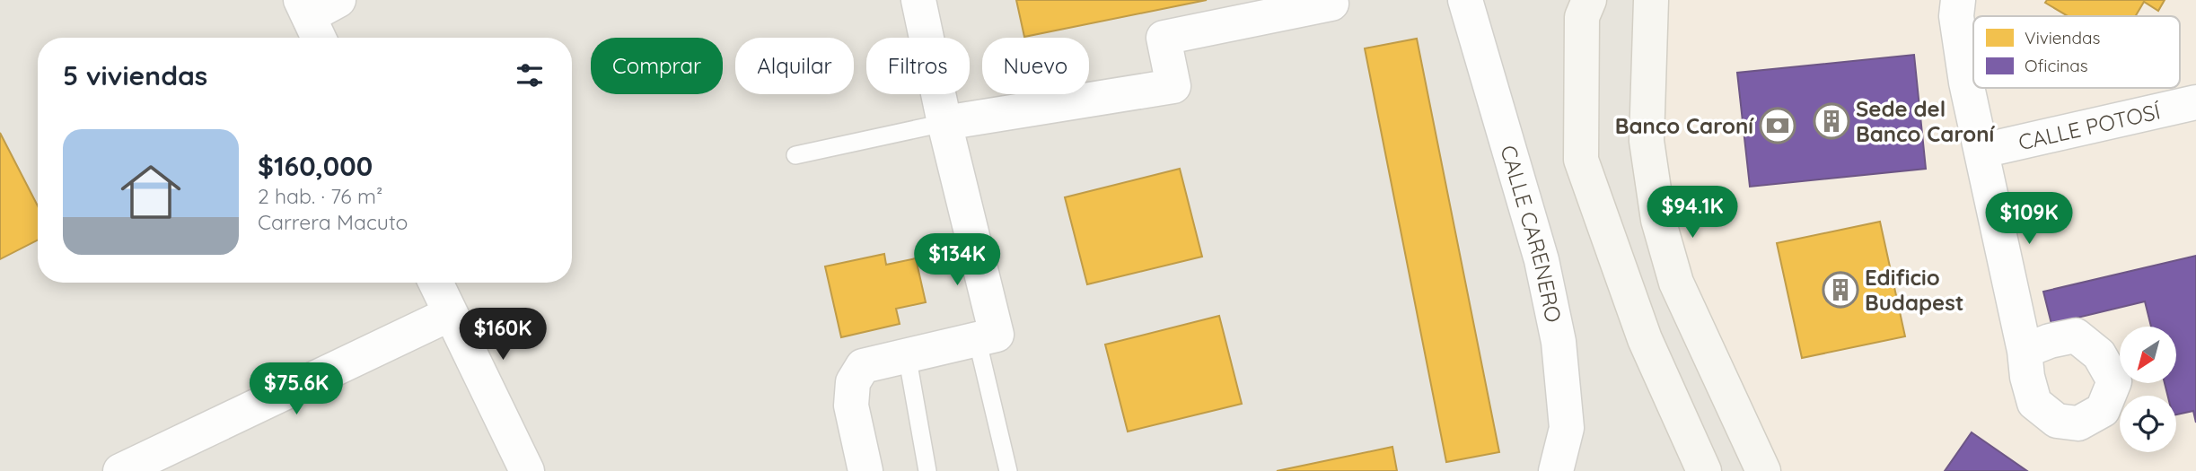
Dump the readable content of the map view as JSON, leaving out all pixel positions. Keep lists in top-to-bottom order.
{
  "streets": {
    "street": ["CALLE POTOSÍ", "CALLE CARENERO"]
  },
  "places": {
    "building": ["Sede del Banco Caroní", "Edificio Budapest"],
    "bank": ["Banco Caroní"]
  },
  "legend": ["Viviendas", "Oficinas"],
  "north": "bottom left",
  "page": {
    "chip": [
      "Comprar",
      "Alquilar",
      "Filtros",
      "Nuevo"
    ],
    "heading": "5 viviendas",
    "list": [
      {
        "name": "$160,000",
        "note": "2 hab. · 76 m² · Carrera Macuto"
      }
    ],
    "price": [
      "$94.1K",
      "$109K",
      "$134K",
      "$160K",
      "$75.6K"
    ]
  }
}
